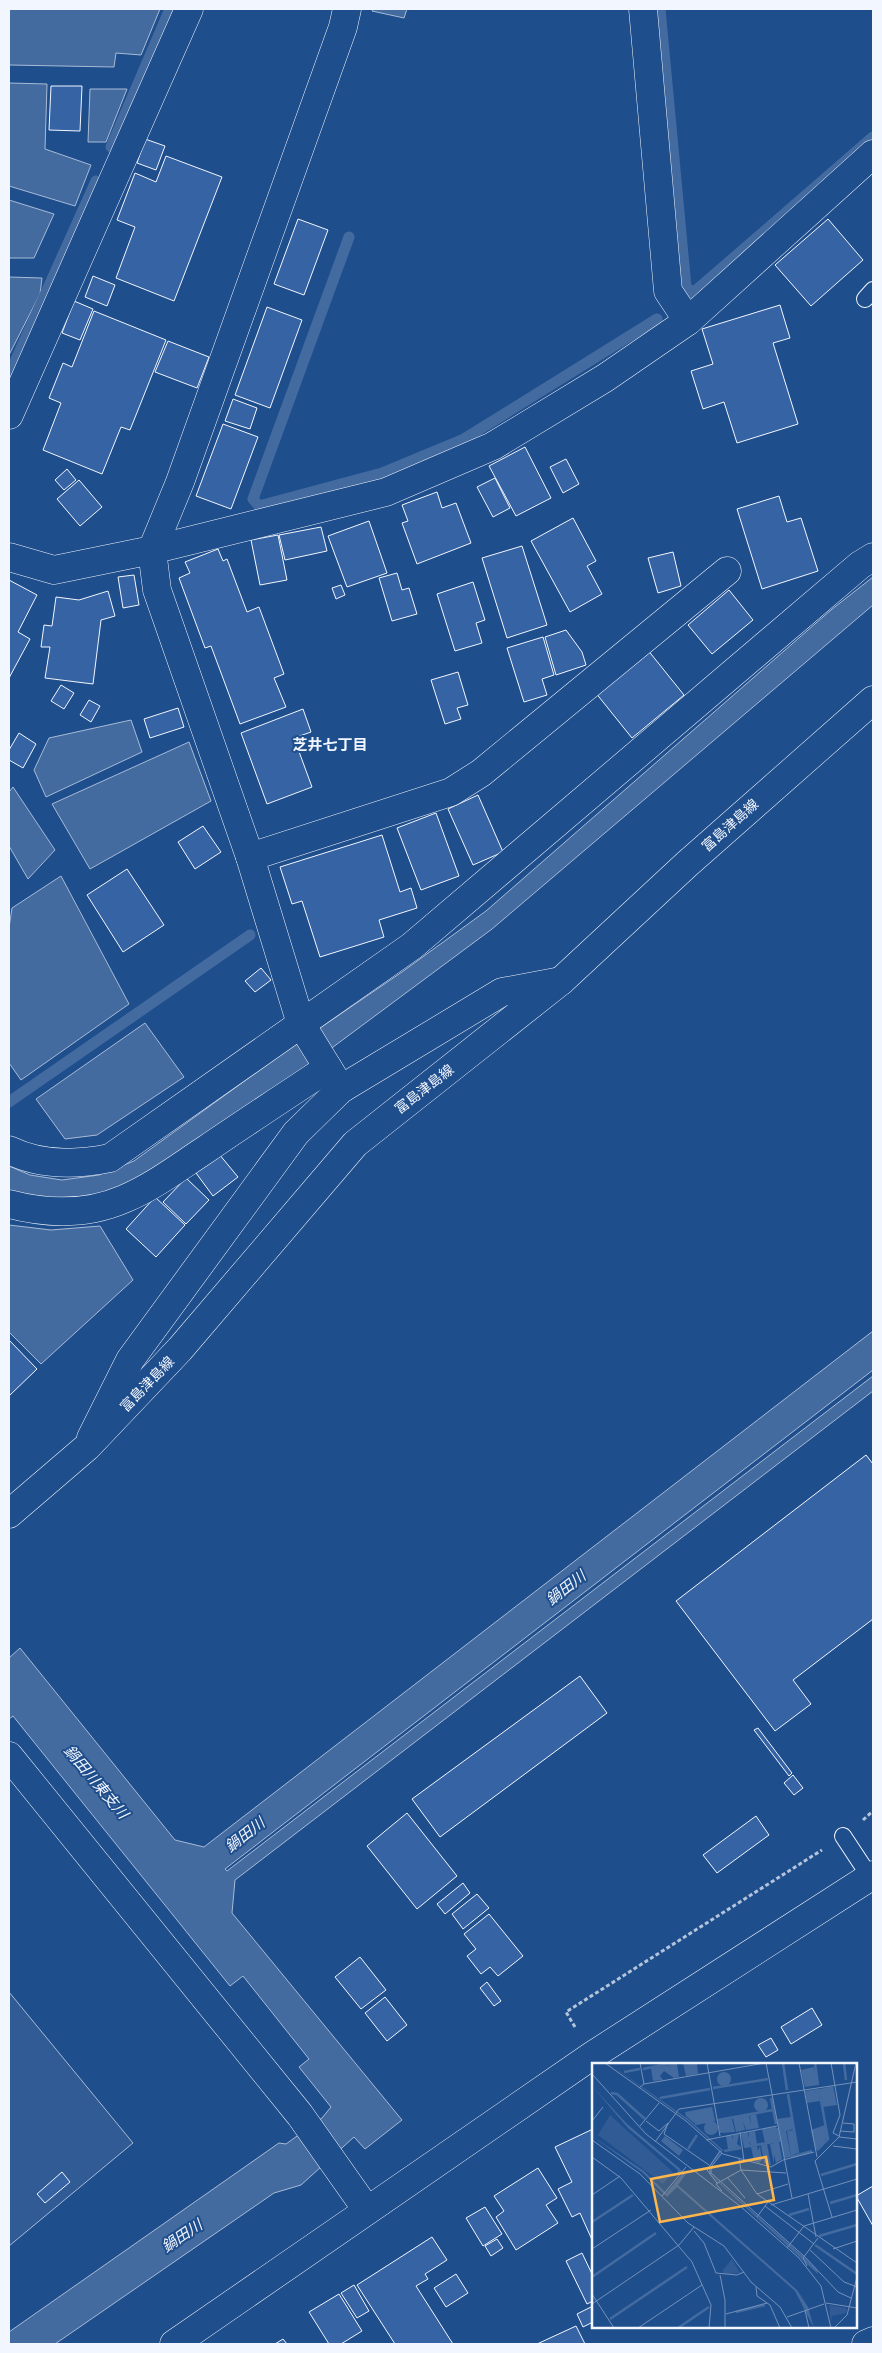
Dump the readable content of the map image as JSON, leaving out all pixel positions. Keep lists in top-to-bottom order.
{
  "streets": {
    "street": ["富島津島線"]
  },
  "districts": ["芝井七丁目"],
  "water": ["鍋田川", "鍋田川東支川"]
}
